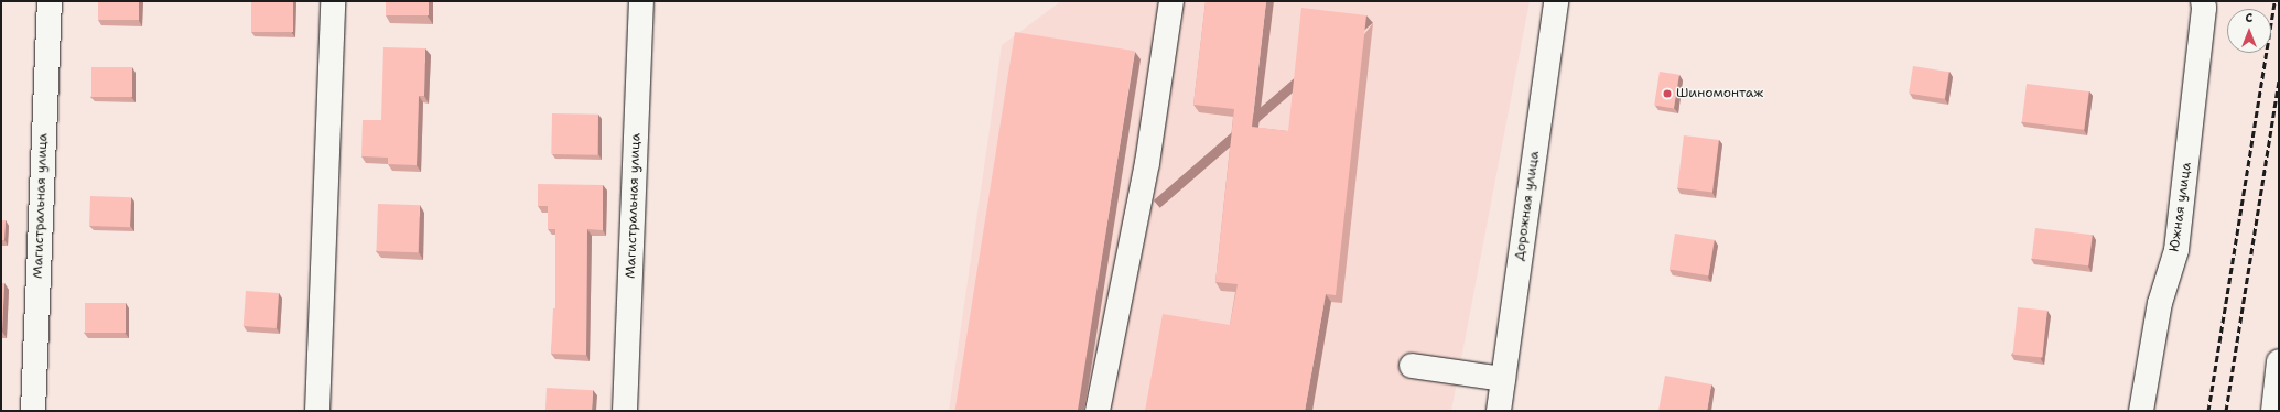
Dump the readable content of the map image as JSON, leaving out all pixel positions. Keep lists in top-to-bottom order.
{
  "streets": {
    "street": ["Магистральная улица", "Дорожная улица", "Южная улица"]
  },
  "places": ["Шиномонтаж"],
  "north": "top"
}
